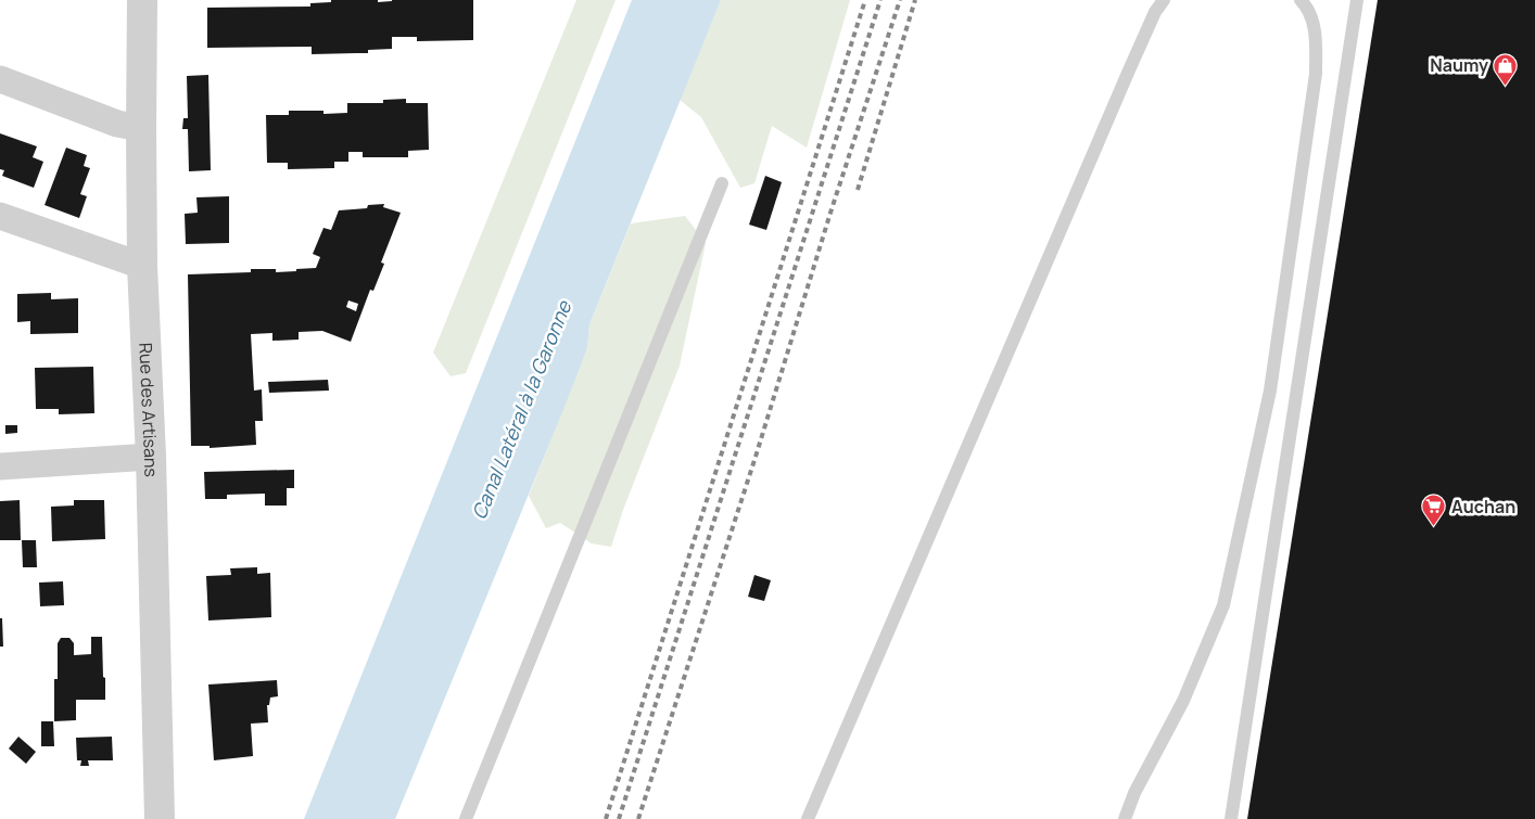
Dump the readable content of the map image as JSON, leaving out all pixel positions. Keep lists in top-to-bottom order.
{
  "streets": {
    "street": ["Rue des Artisans"]
  },
  "water": ["Canal Latéral à la Garonne"],
  "places": {
    "shop": ["Naumy"],
    "supermarket": ["Auchan"]
  }
}
